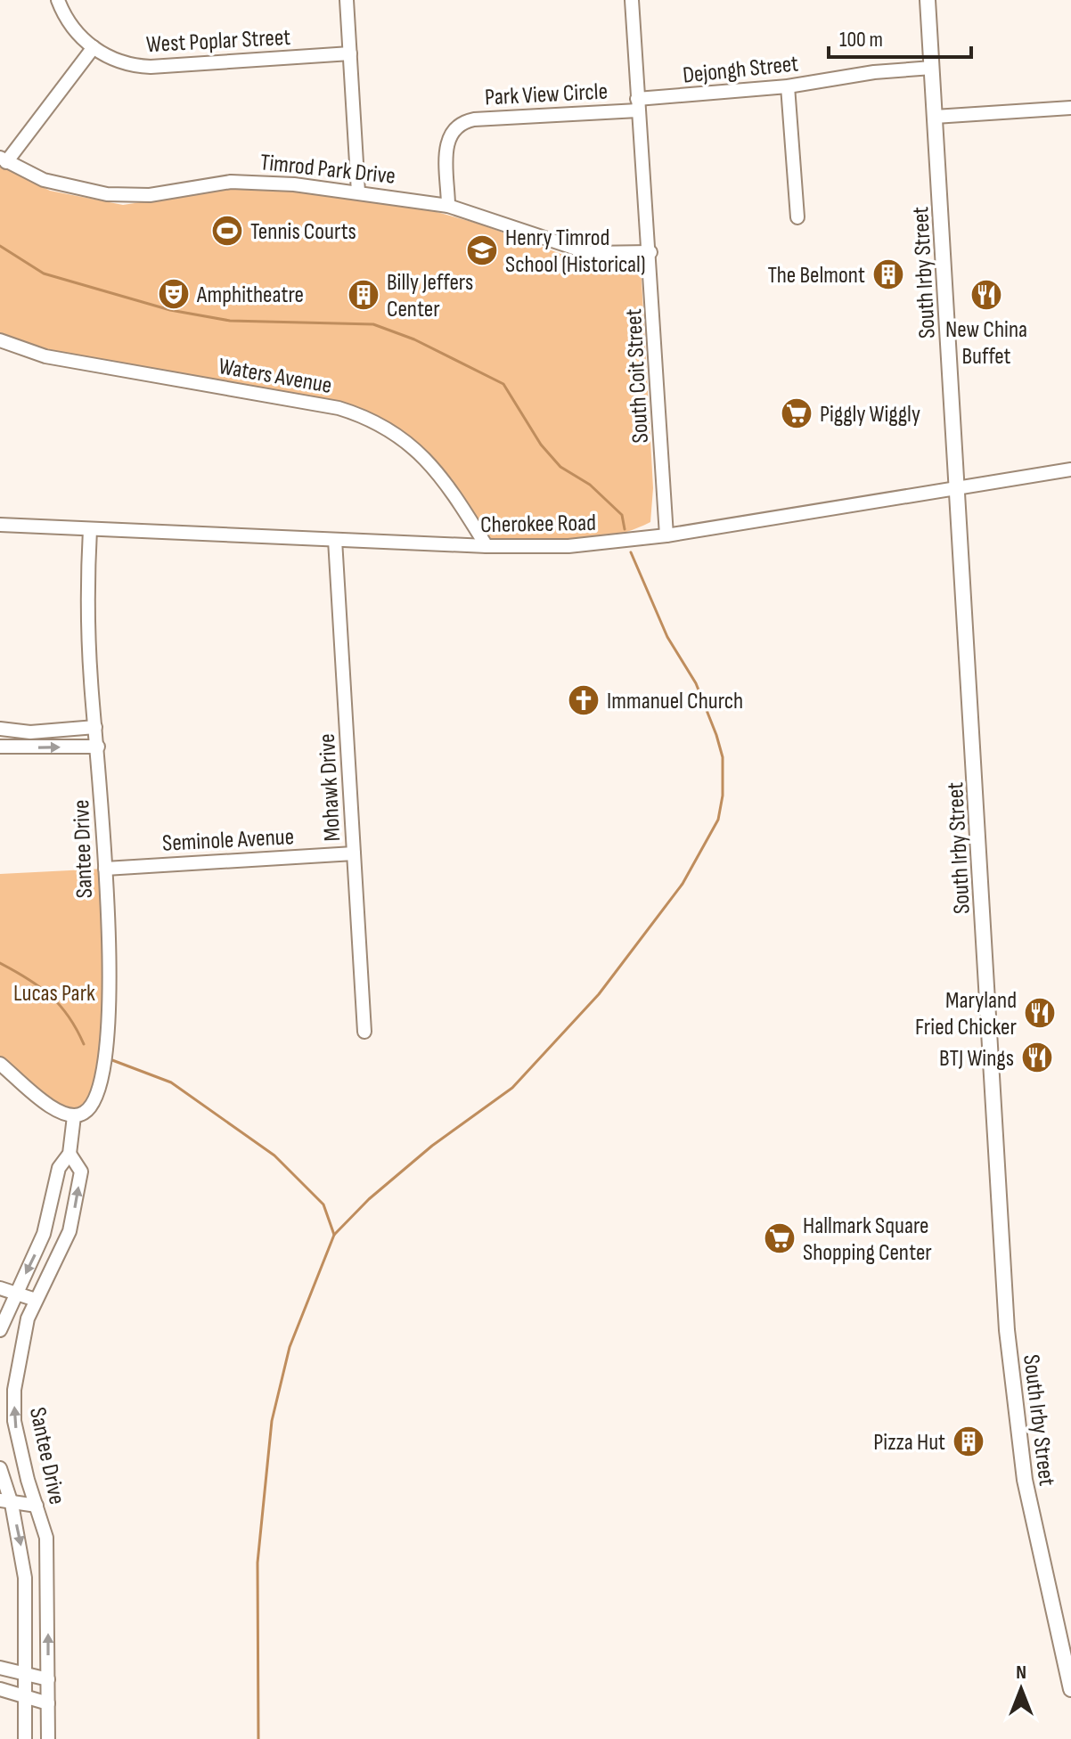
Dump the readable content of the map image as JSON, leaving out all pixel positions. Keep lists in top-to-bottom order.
{
  "streets": {
    "main road": ["South Irby Street"],
    "street": [
      "West Poplar Street",
      "Dejongh Street",
      "Park View Circle",
      "Timrod Park Drive",
      "Waters Avenue",
      "South Coit Street",
      "Cherokee Road",
      "Mohawk Drive",
      "Seminole Avenue",
      "Santee Drive"
    ]
  },
  "crossings": [
    ["Dejongh Street", "Park View Circle"],
    ["Dejongh Street", "South Irby Street"],
    ["Dejongh Street", "South Coit Street"],
    ["Park View Circle", "Timrod Park Drive"],
    ["Park View Circle", "South Coit Street"],
    ["Timrod Park Drive", "South Coit Street"],
    ["South Irby Street", "Cherokee Road"],
    ["Waters Avenue", "Cherokee Road"],
    ["South Coit Street", "Cherokee Road"],
    ["Cherokee Road", "Mohawk Drive"],
    ["Cherokee Road", "Santee Drive"],
    ["Mohawk Drive", "Seminole Avenue"],
    ["Seminole Avenue", "Santee Drive"]
  ],
  "parks": ["Lucas Park"],
  "places": {
    "sports": ["Tennis Courts"],
    "school or university": ["Henry Timrod School (Historical)"],
    "building": ["The Belmont", "Billy Jeffers Center", "Pizza Hut"],
    "theatre": ["Amphitheatre"],
    "restaurant": ["New China Buffet", "Maryland Fried Chicker", "BTJ Wings"],
    "supermarket": ["Piggly Wiggly", "Hallmark Square Shopping Center"],
    "church": ["Immanuel Church"]
  },
  "scale_bar": "100 m",
  "north": "top"
}
